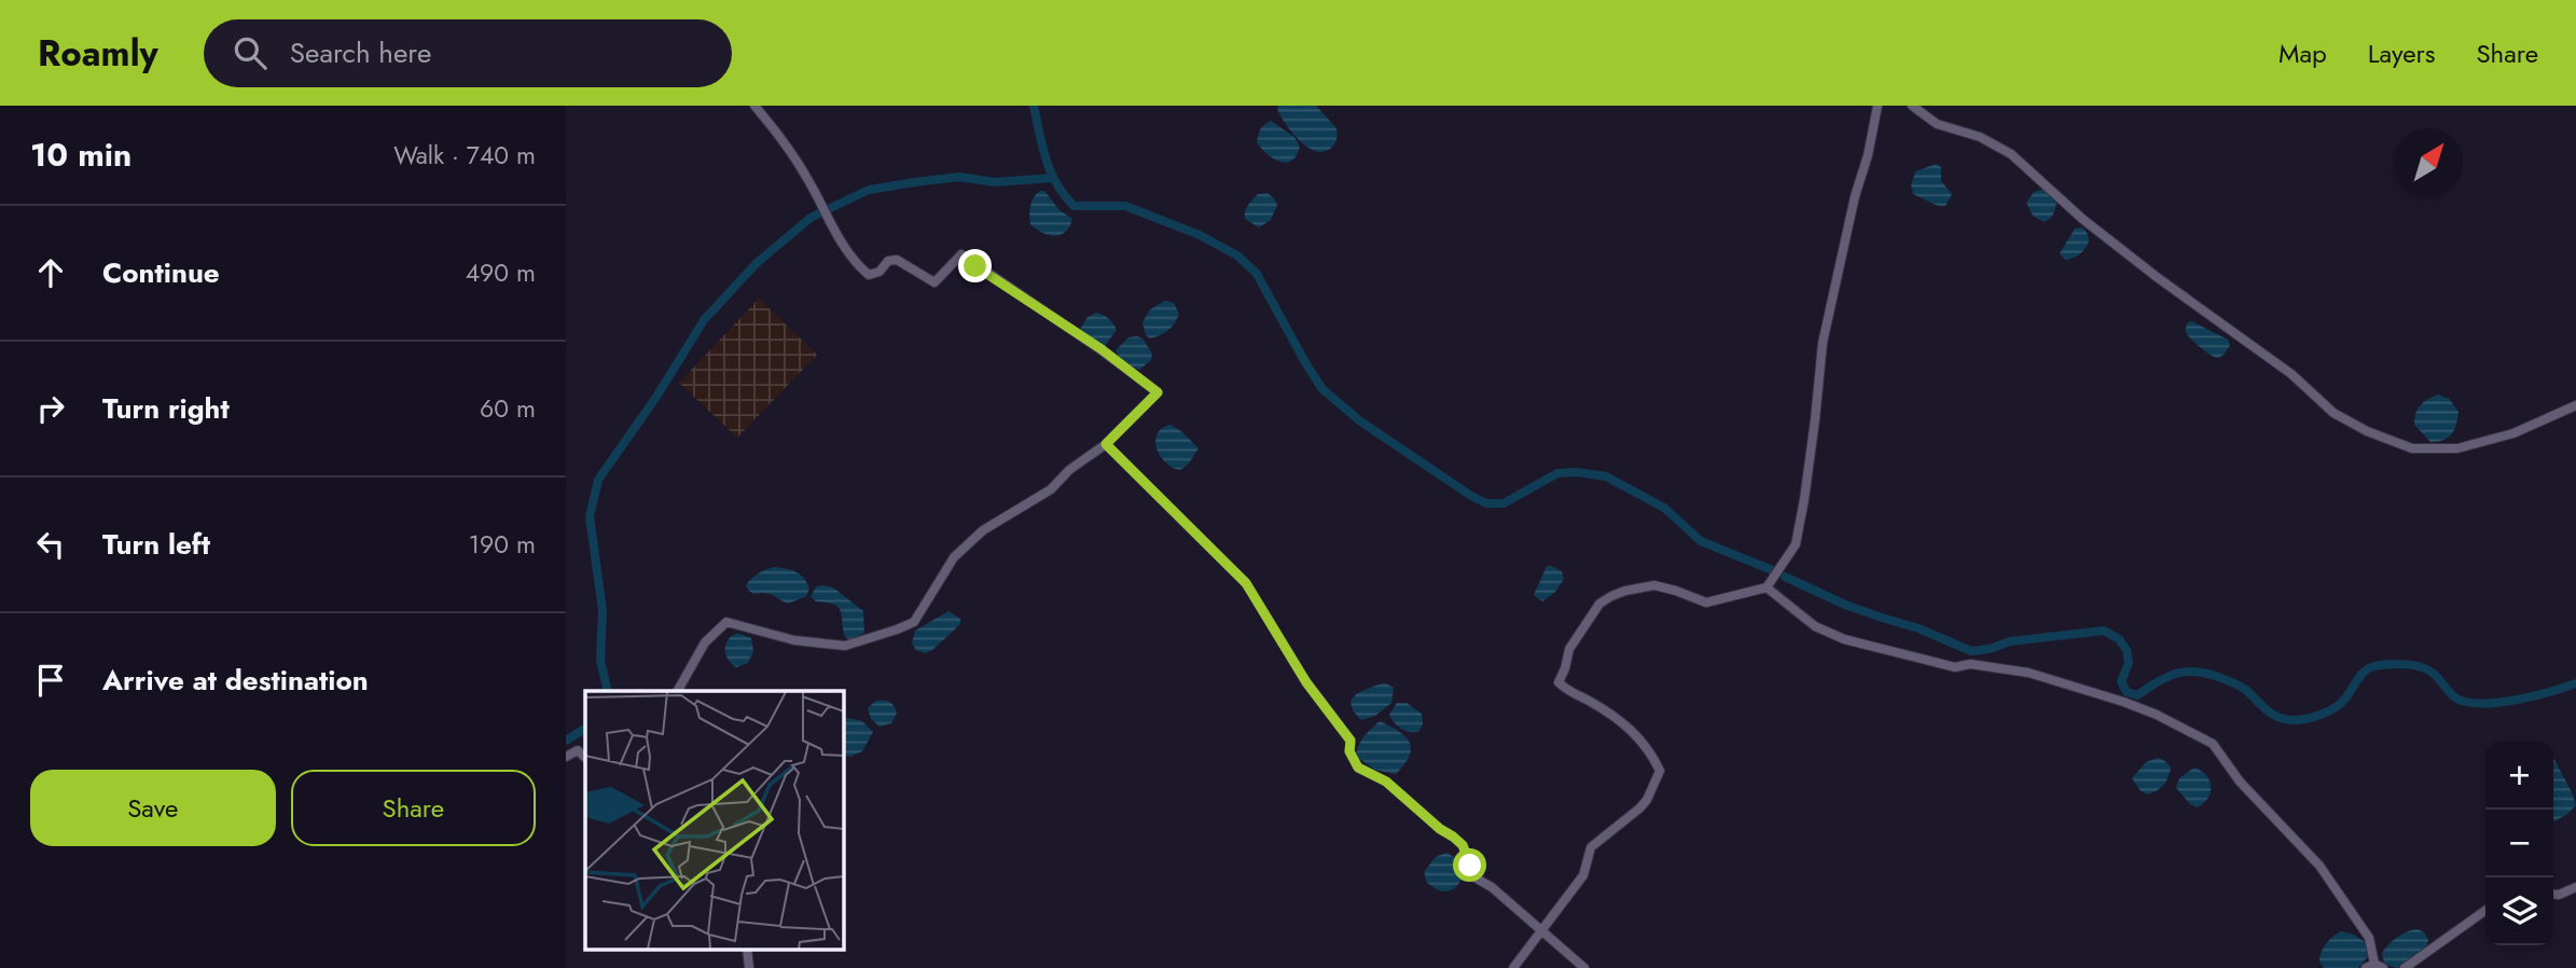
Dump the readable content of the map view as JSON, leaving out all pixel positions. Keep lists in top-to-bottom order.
{
  "north": "top right",
  "page": {
    "header": "Roamly",
    "search": "Search here",
    "nav": ["Map", "Layers", "Share"],
    "heading": ["10 min", "Walk · 740 m"],
    "list": [
      ["Continue", "490 m"],
      ["Turn right", "60 m"],
      ["Turn left", "190 m"],
      "Arrive at destination"
    ],
    "map_buttons": ["+", "−"],
    "buttons": ["Save", "Share"]
  }
}
